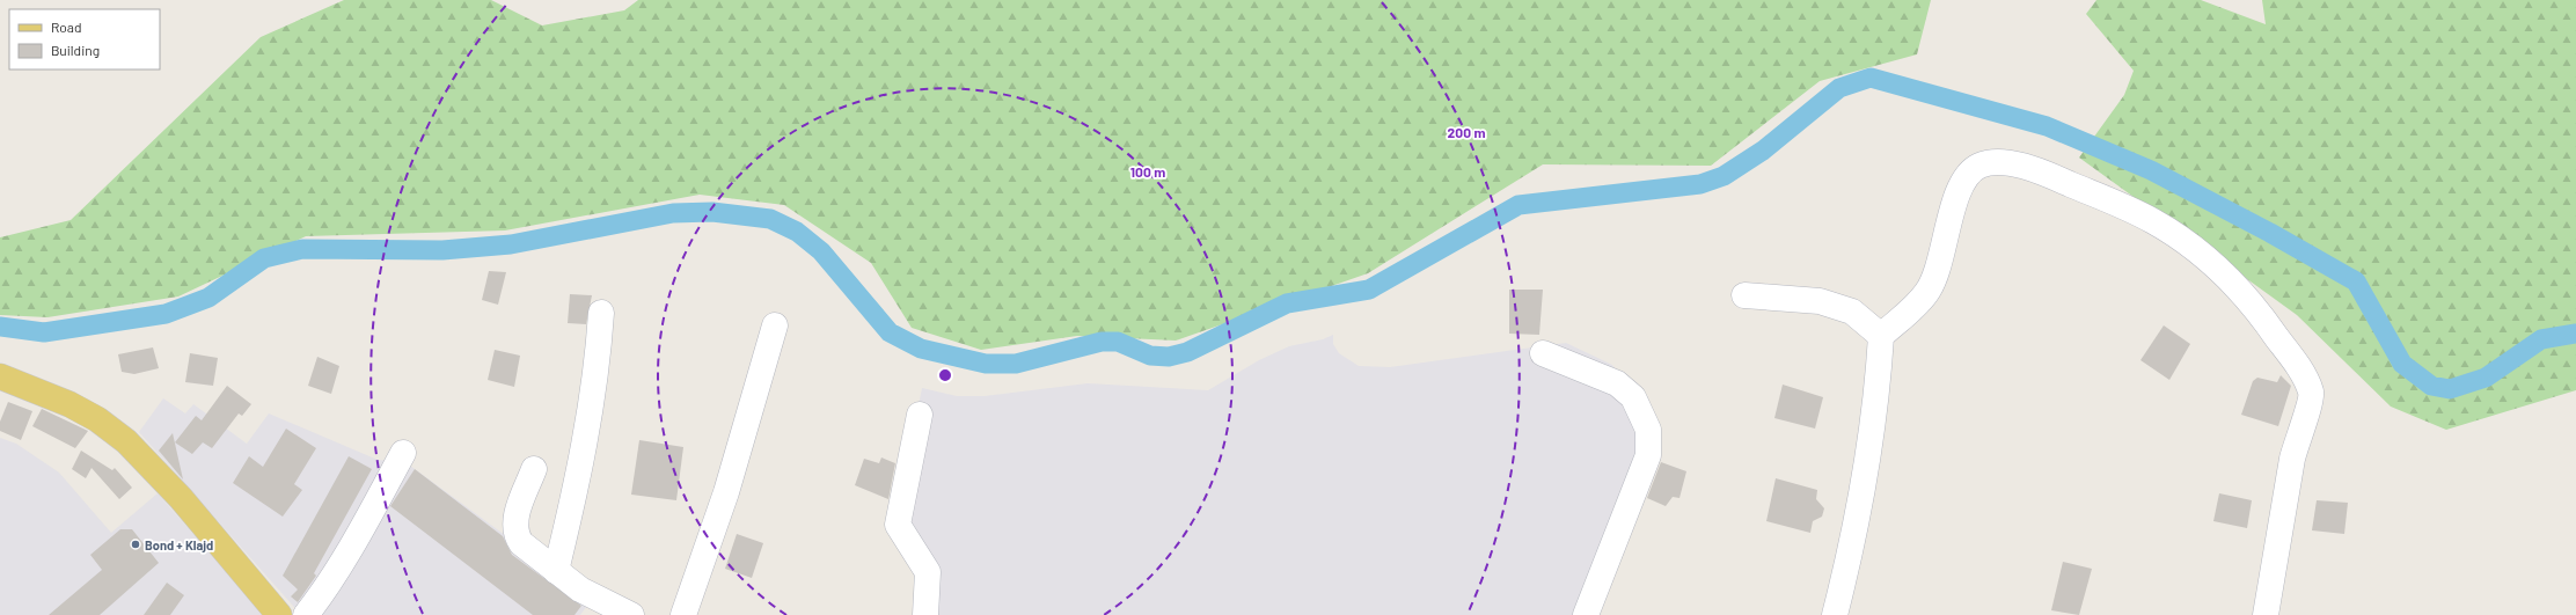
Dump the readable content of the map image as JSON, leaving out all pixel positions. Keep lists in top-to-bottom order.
{
  "places": ["Bond + Klajd"],
  "legend": ["Road", "Building"],
  "rings": ["200 m", "100 m"]
}
